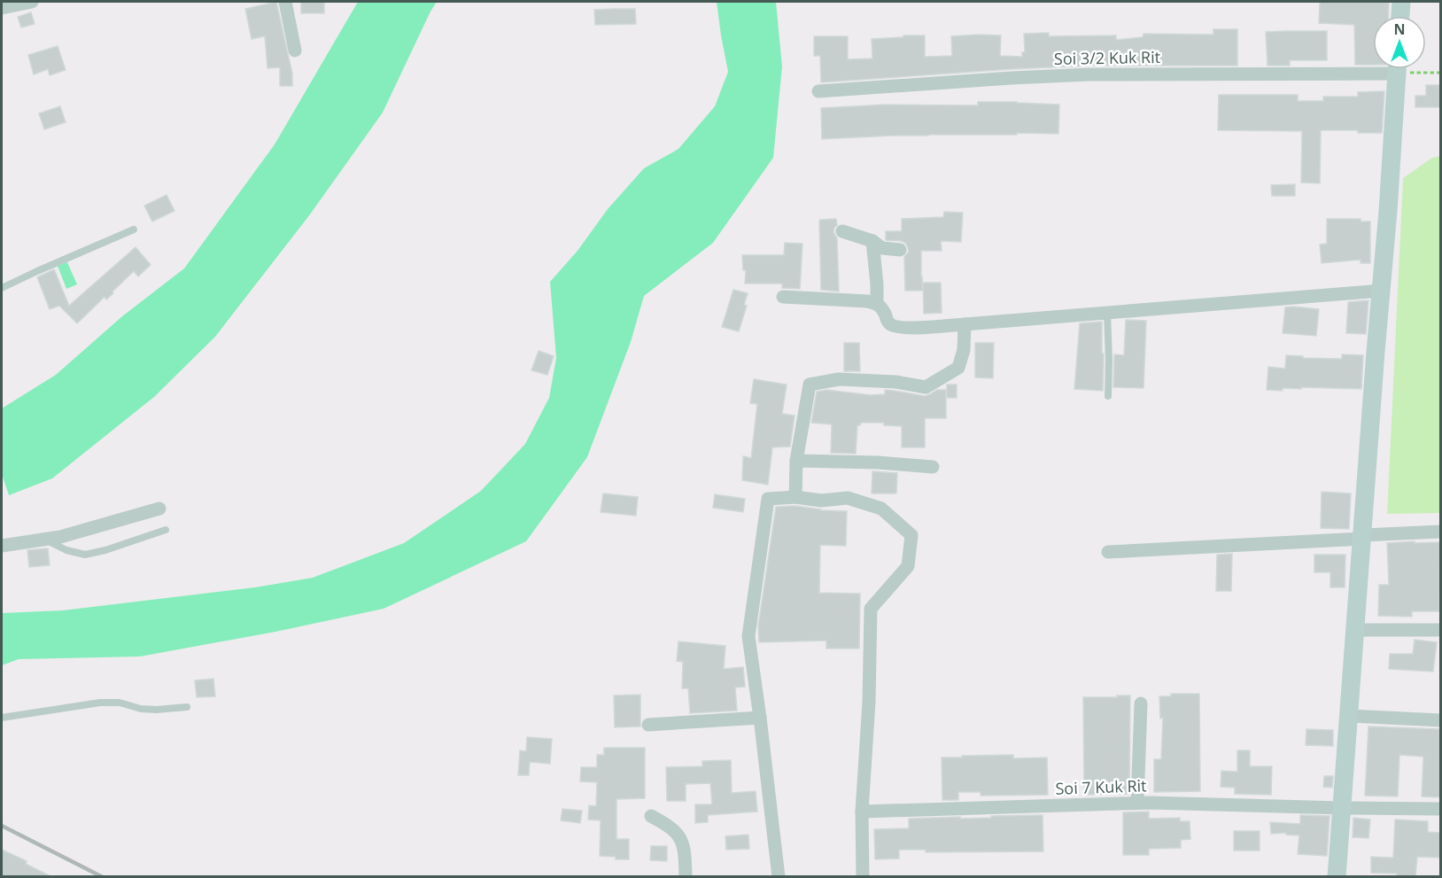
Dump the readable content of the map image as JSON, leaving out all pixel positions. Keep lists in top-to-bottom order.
{
  "streets": {
    "street": ["Soi 3/2 Kuk Rit", "Soi 7 Kuk Rit"]
  },
  "north": "top"
}
